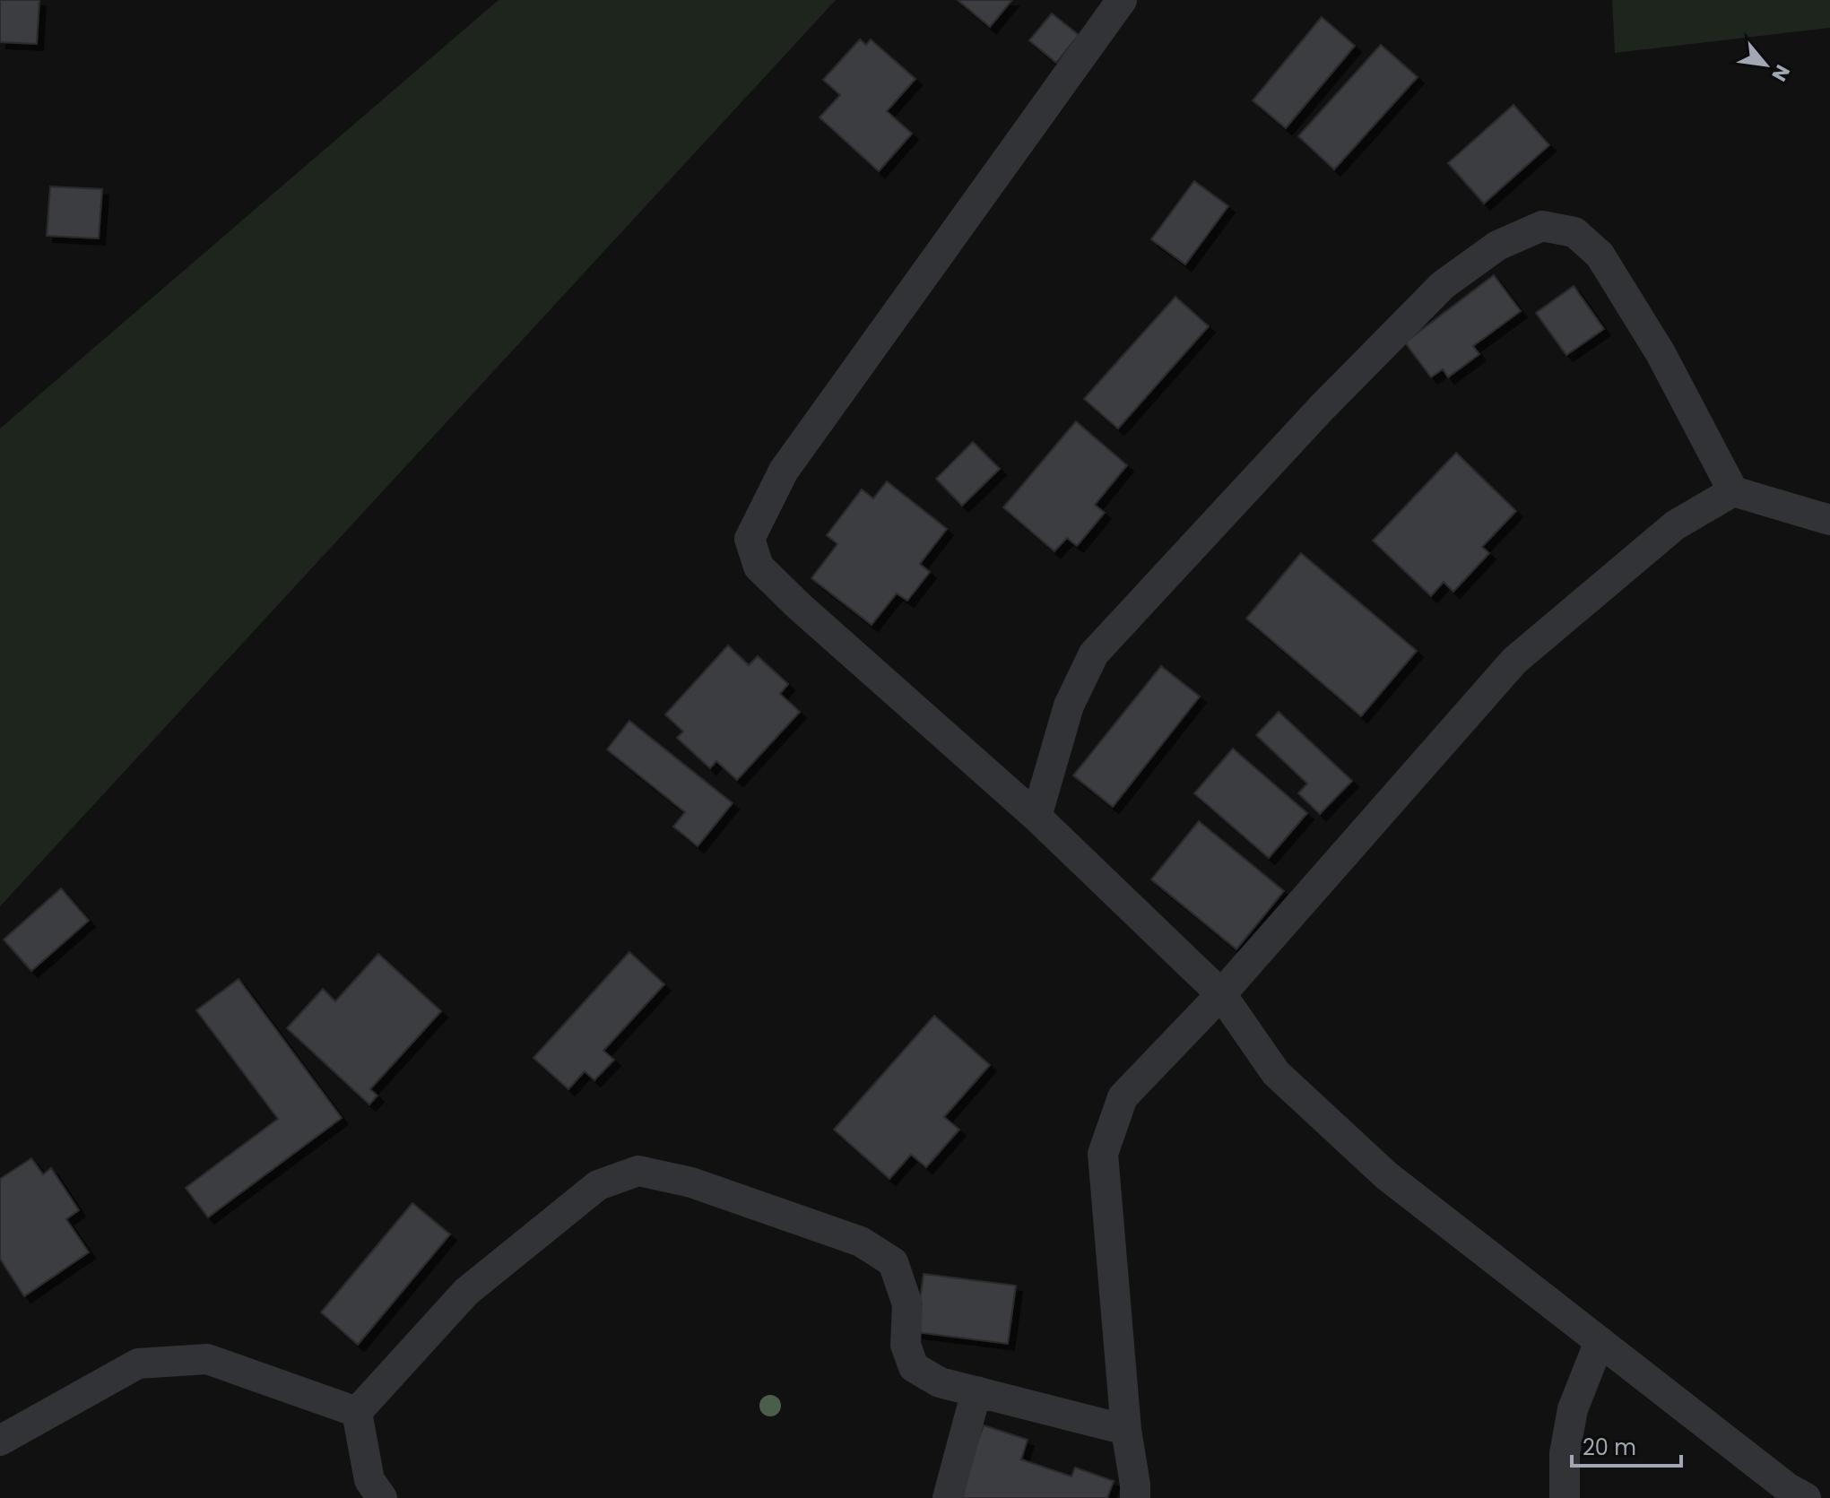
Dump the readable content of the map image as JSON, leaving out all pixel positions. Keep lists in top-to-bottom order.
{
  "scale_bar": "20 m",
  "north": "bottom right"
}
